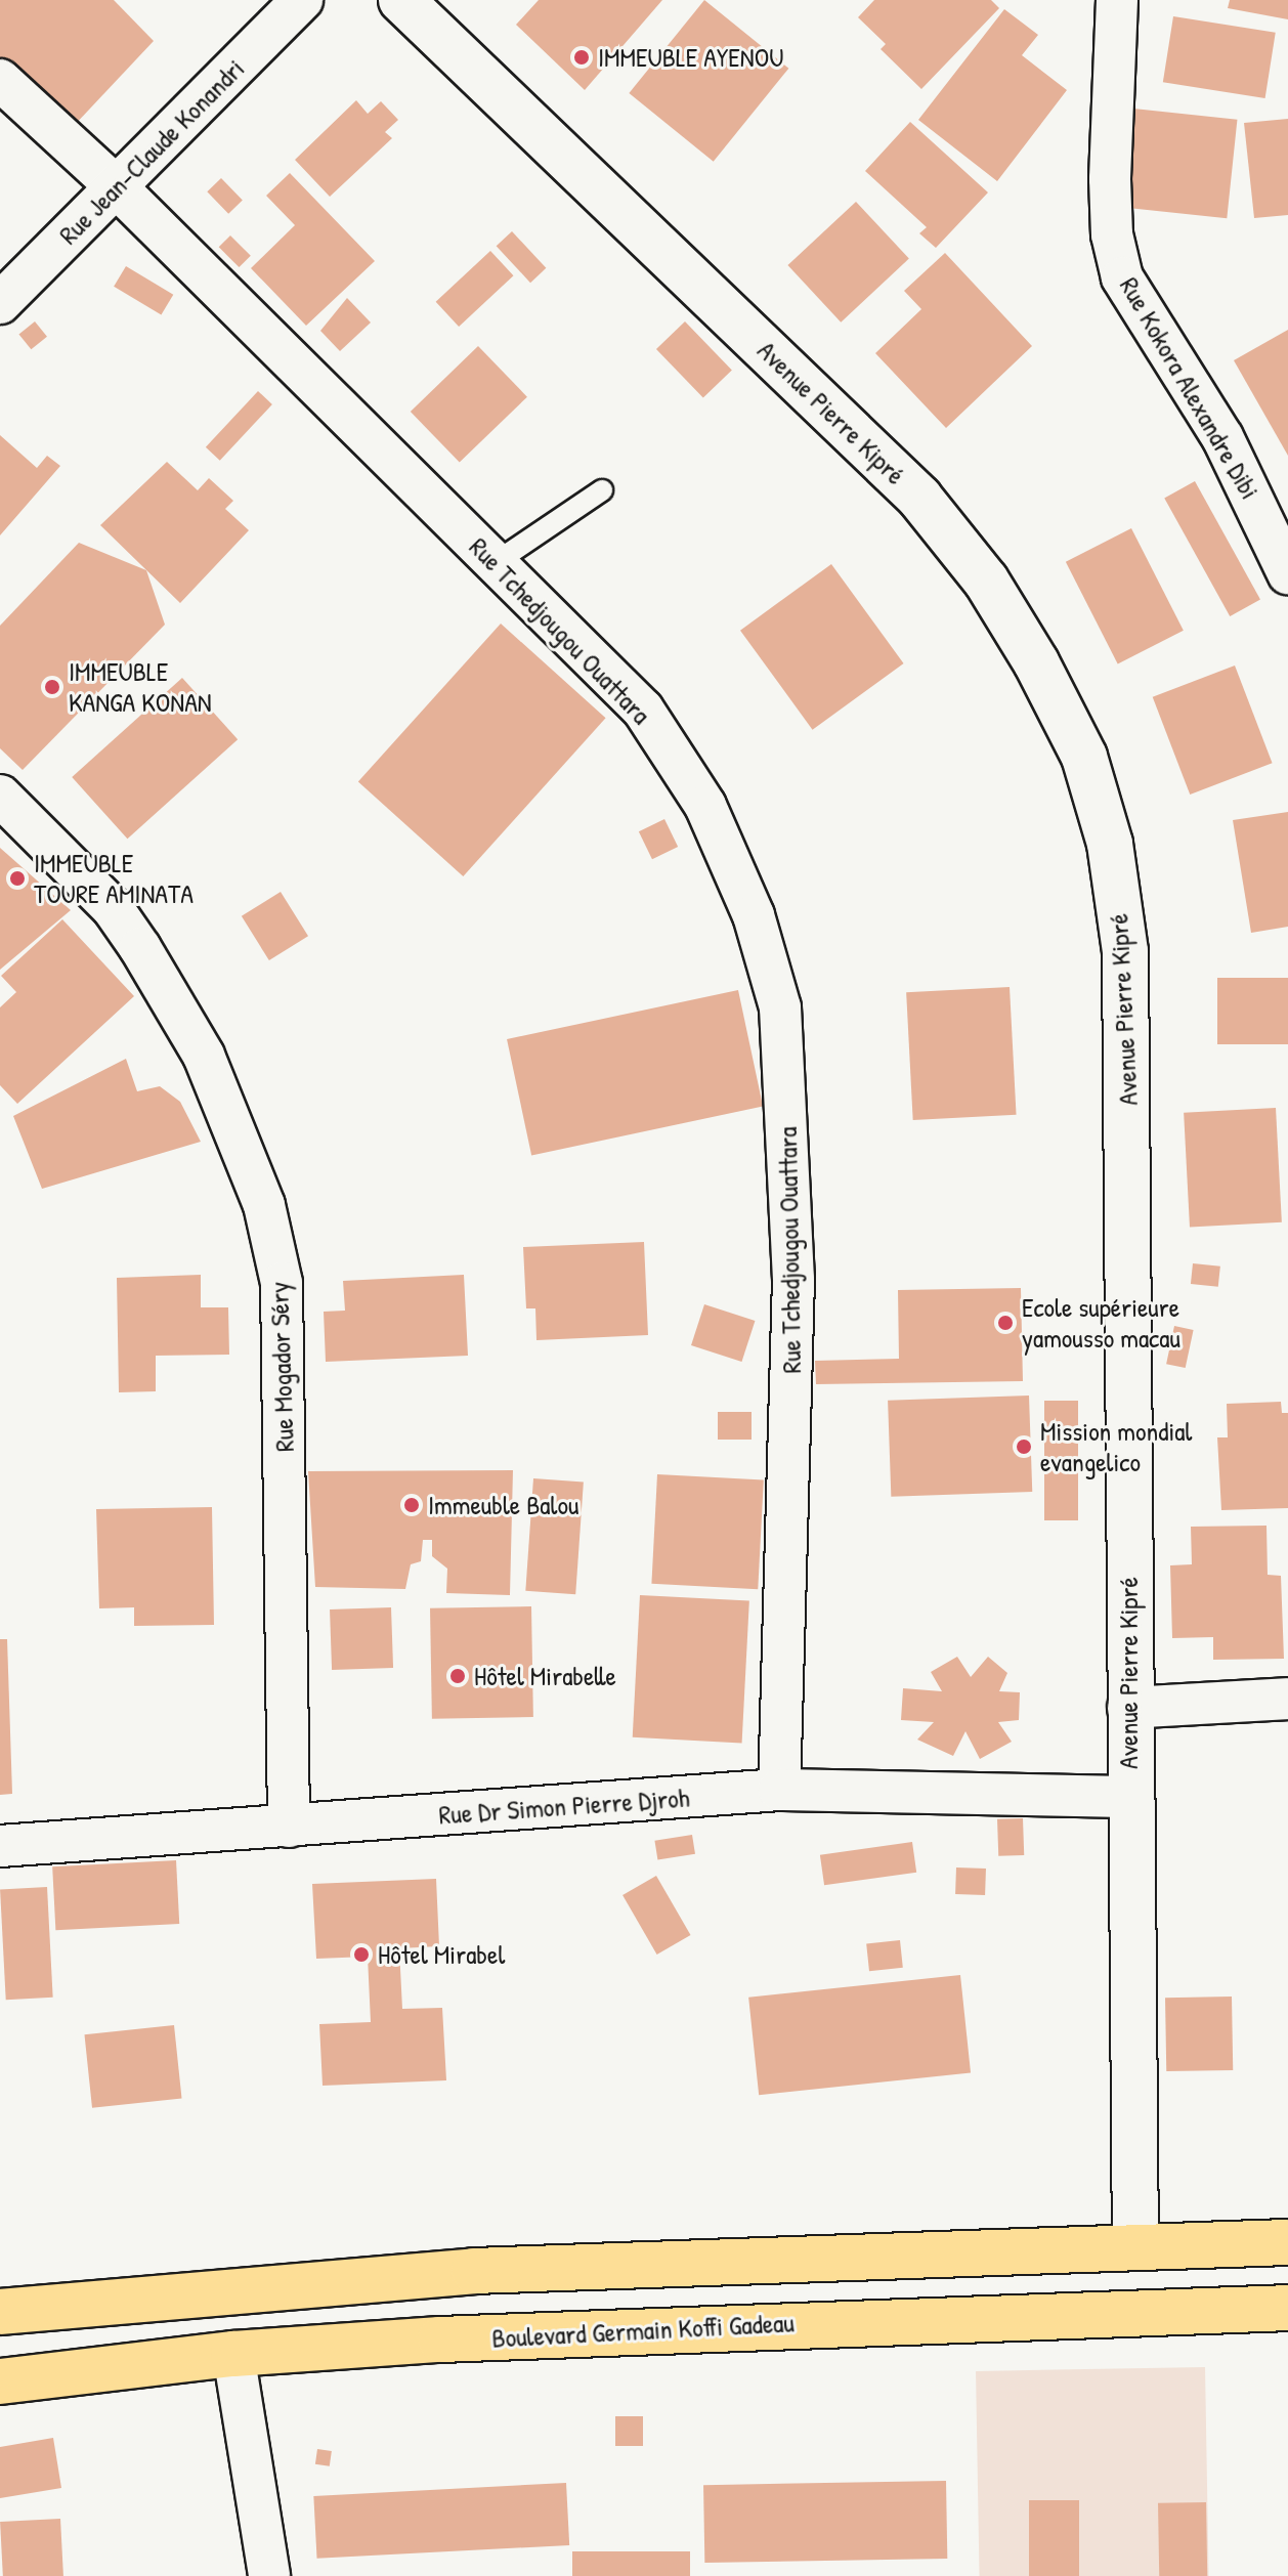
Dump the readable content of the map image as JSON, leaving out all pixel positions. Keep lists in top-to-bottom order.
{
  "streets": {
    "main road": ["Boulevard Germain Koffi Gadeau"],
    "street": [
      "Rue Jean-Claude Konandri",
      "Rue Kokora Alexandre Dibi",
      "Avenue Pierre Kipré",
      "Rue Tchedjougou Ouattara",
      "Rue Mogador Séry",
      "Rue Dr Simon Pierre Djroh"
    ]
  },
  "crossings": [
    ["Rue Jean-Claude Konandri", "Rue Tchedjougou Ouattara"],
    ["Avenue Pierre Kipré", "Rue Dr Simon Pierre Djroh"],
    ["Rue Tchedjougou Ouattara", "Rue Dr Simon Pierre Djroh"],
    ["Rue Mogador Séry", "Rue Dr Simon Pierre Djroh"]
  ],
  "places": [
    "IMMEUBLE AYENOU",
    "IMMEUBLE KANGA KONAN",
    "IMMEUBLE TOURE AMINATA",
    "Ecole supérieure yamousso macau",
    "Mission mondial evangelico",
    "Immeuble Balou",
    "Hôtel Mirabelle",
    "Hôtel Mirabel"
  ]
}
